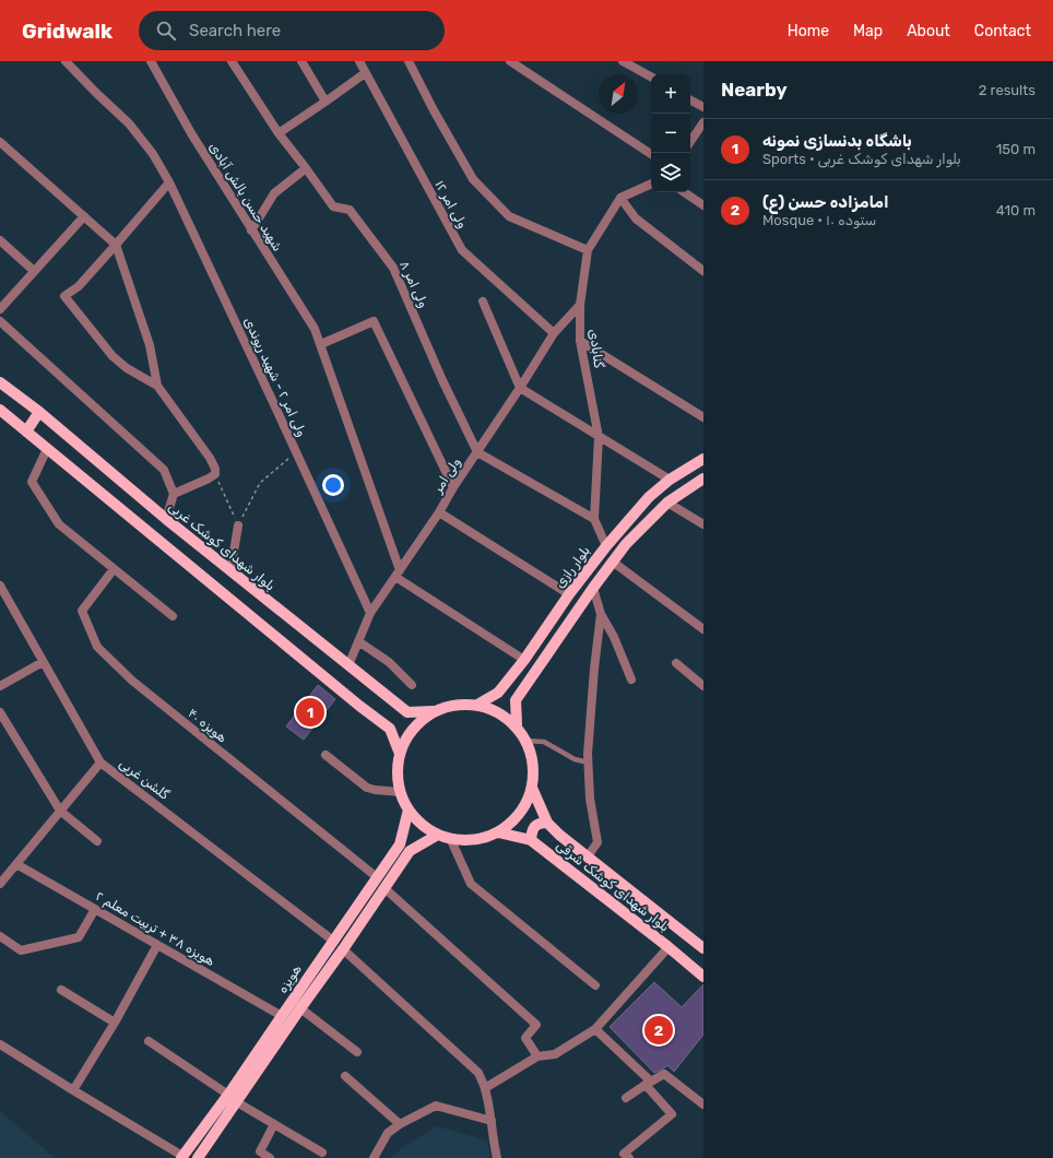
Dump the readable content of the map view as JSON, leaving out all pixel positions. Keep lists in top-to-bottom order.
{
  "streets": {
    "main road": [
      "بلوار شهدای کوشک غربی",
      "بلوار رازی",
      "بلوار شهدای کوشک شرقی",
      "هویزه"
    ],
    "street": [
      "شهید حسن بالش آبادی",
      "ولی امر ۱۲",
      "ولی امر ۸",
      "گنابادی",
      "ولی امر ۲ - شهید ریوندی",
      "ولی امر",
      "هویزه ۴۰",
      "گلشن غربی",
      "هویزه ۳۸ + تربیت معلم ۲"
    ]
  },
  "crossings": [
    ["شهید حسن بالش آبادی", "ولی امر"],
    ["ولی امر ۱۲", "ولی امر"],
    ["ولی امر ۸", "ولی امر"],
    ["گنابادی", "ولی امر"],
    ["گنابادی", "بلوار رازی"],
    ["ولی امر ۲ - شهید ریوندی", "ولی امر"],
    ["ولی امر", "بلوار شهدای کوشک غربی"],
    ["بلوار شهدای کوشک غربی", "بلوار رازی"],
    ["بلوار شهدای کوشک غربی", "بلوار شهدای کوشک شرقی"],
    ["بلوار شهدای کوشک غربی", "هویزه"],
    ["بلوار رازی", "بلوار شهدای کوشک شرقی"],
    ["بلوار رازی", "هویزه"],
    ["هویزه ۴۰", "هویزه"],
    ["گلشن غربی", "هویزه"],
    ["بلوار شهدای کوشک شرقی", "هویزه"],
    ["هویزه ۳۸ + تربیت معلم ۲", "هویزه"]
  ],
  "north": "top right",
  "page": {
    "header": "Gridwalk",
    "search": "Search here",
    "nav": [
      "Home",
      "Map",
      "About",
      "Contact"
    ],
    "heading": ["Nearby", "2 results"],
    "map_buttons": ["+", "−"],
    "list": [
      {
        "mark": "1",
        "name": "باشگاه بدنسازی نمونه",
        "note": "Sports · بلوار شهدای کوشک غربی",
        "value": "150 m"
      },
      {
        "mark": "2",
        "name": "امامزاده حسن (ع)",
        "note": "Mosque · ستوده ۱۰",
        "value": "410 m"
      }
    ],
    "pins": ["1", "2"]
  }
}
